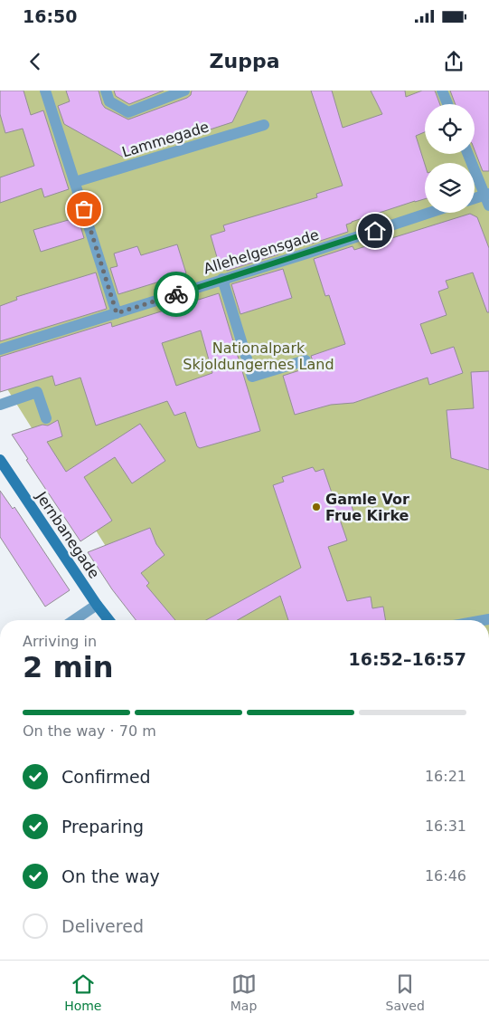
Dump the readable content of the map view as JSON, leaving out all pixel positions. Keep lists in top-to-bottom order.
{
  "streets": {
    "street": ["Lammegade", "Allehelgensgade", "Jernbanegade"]
  },
  "parks": ["Nationalpark Skjoldungernes Land"],
  "places": ["Gamle Vor Frue Kirke"],
  "page": {
    "status": "16:50",
    "header": "Zuppa",
    "heading": ["2 min", "Arriving in", "16:52–16:57"],
    "bar": "On the way · 70 m",
    "list": [
      ["Confirmed", "16:21"],
      ["Preparing", "16:31"],
      ["On the way", "16:46"],
      "Delivered"
    ],
    "tabs": ["Home", "Map", "Saved"]
  }
}
